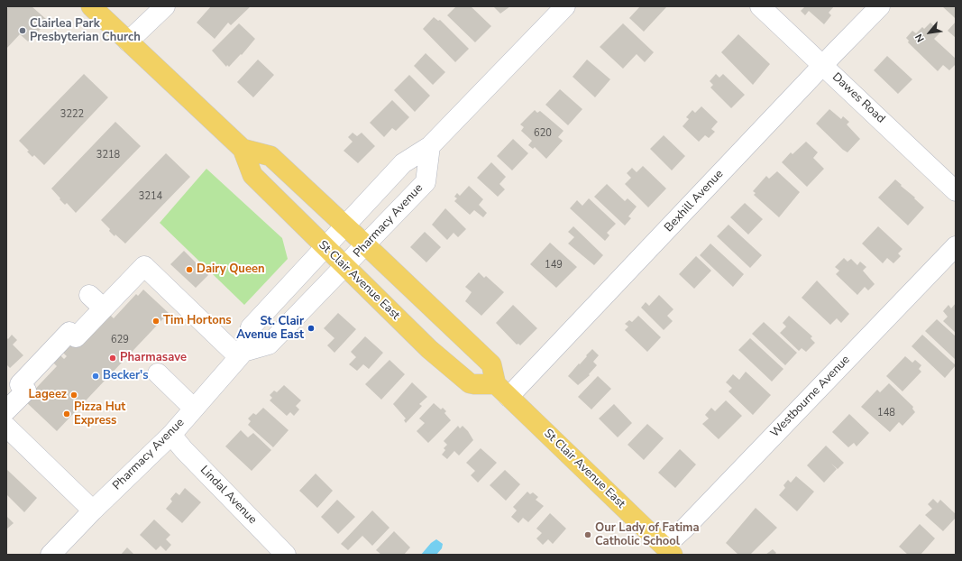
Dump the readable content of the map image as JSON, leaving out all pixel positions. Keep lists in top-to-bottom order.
{
  "streets": {
    "main road": ["St Clair Avenue East"],
    "street": [
      "Dawes Road",
      "Bexhill Avenue",
      "Pharmacy Avenue",
      "Westbourne Avenue",
      "Lindal Avenue"
    ]
  },
  "crossings": [
    ["Dawes Road", "Bexhill Avenue"],
    ["Bexhill Avenue", "St Clair Avenue East"],
    ["Pharmacy Avenue", "St Clair Avenue East"],
    ["Pharmacy Avenue", "Lindal Avenue"],
    ["St Clair Avenue East", "Westbourne Avenue"]
  ],
  "places": [
    "Clairlea Park Presbyterian Church",
    "Dairy Queen",
    "Tim Hortons",
    "St. Clair Avenue East",
    "Pharmasave",
    "Becker's",
    "Lageez",
    "Pizza Hut Express",
    "Our Lady of Fatima Catholic School"
  ],
  "house_numbers": [
    "3222",
    "620",
    "3218",
    "3214",
    "149",
    "629",
    "148"
  ],
  "north": "bottom left"
}
